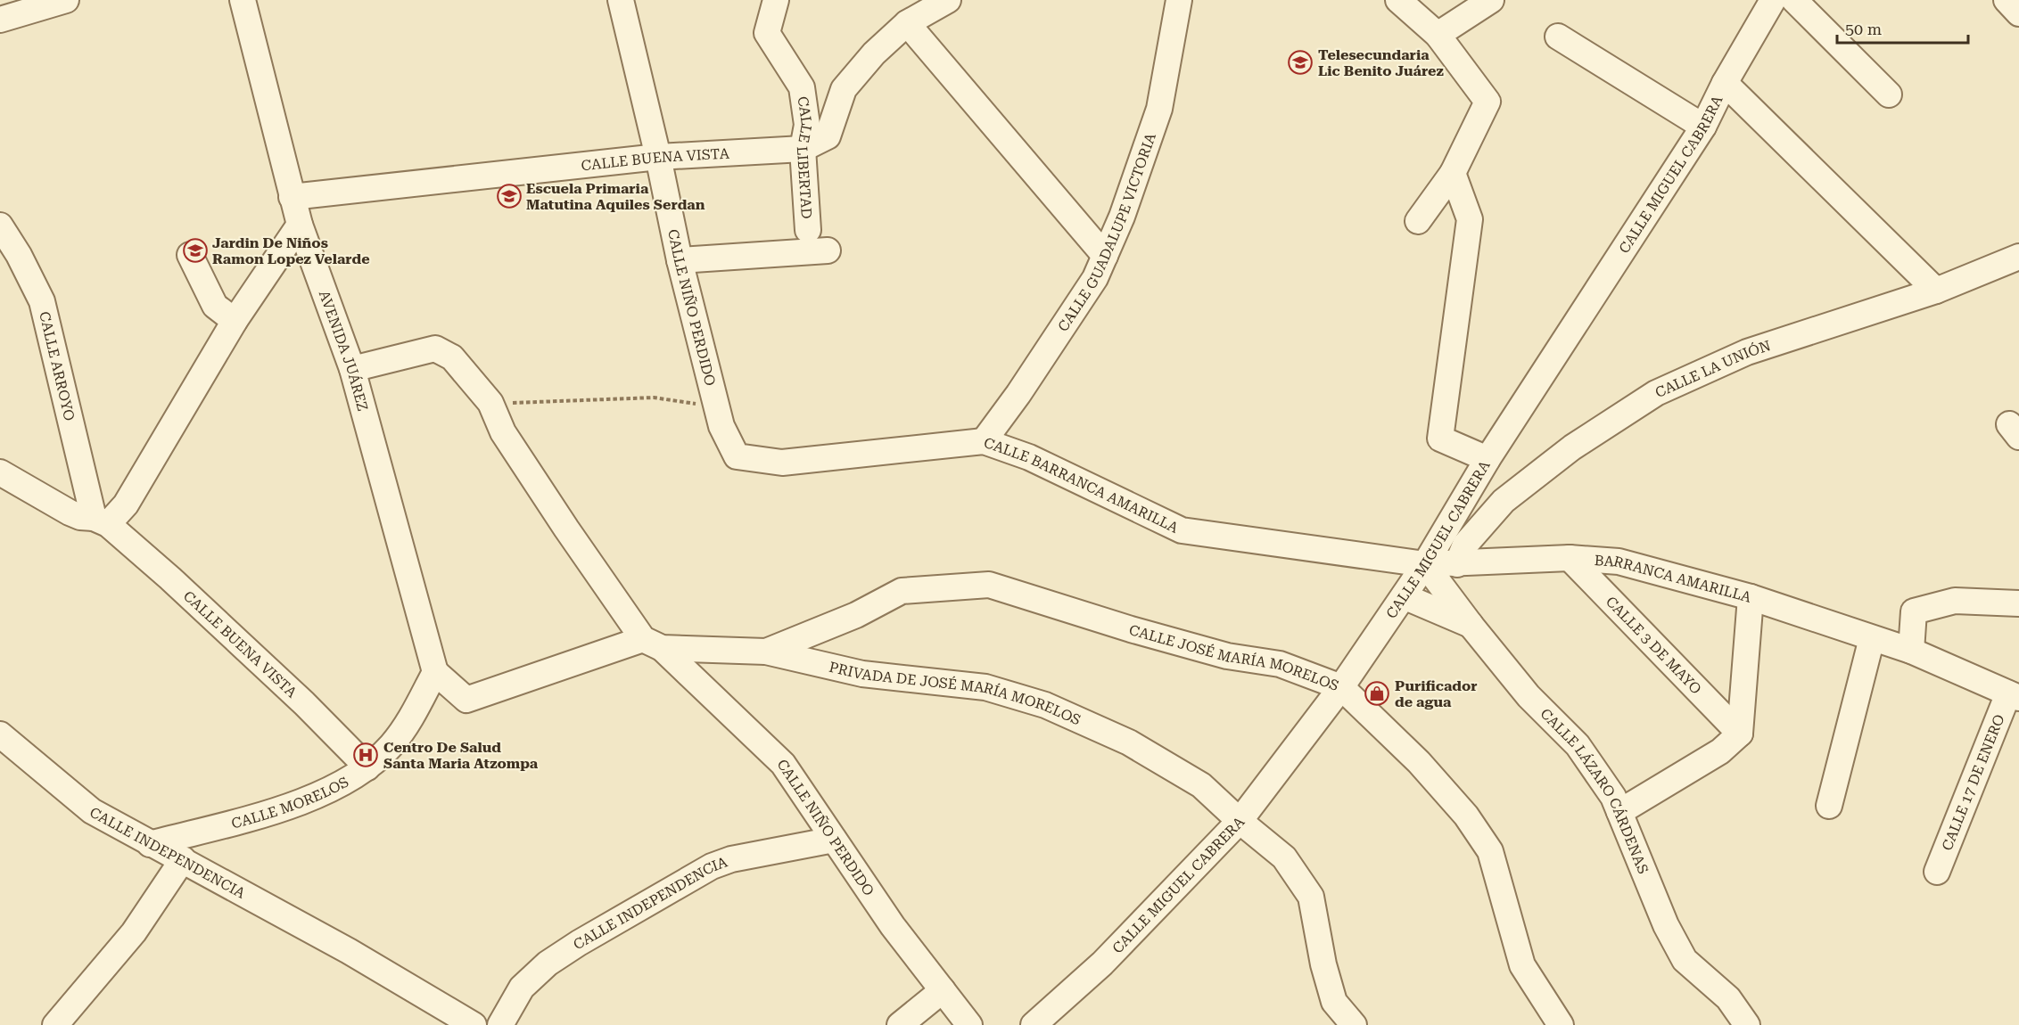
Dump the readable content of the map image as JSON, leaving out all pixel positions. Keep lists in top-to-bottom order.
{
  "streets": {
    "street": [
      "CALLE LIBERTAD",
      "CALLE BUENA VISTA",
      "CALLE MIGUEL CABRERA",
      "CALLE GUADALUPE VICTORIA",
      "CALLE NIÑO PERDIDO",
      "AVENIDA JUÁREZ",
      "CALLE ARROYO",
      "CALLE LA UNIÓN",
      "CALLE BARRANCA AMARILLA",
      "BARRANCA AMARILLA",
      "CALLE 3 DE MAYO",
      "CALLE JOSÉ MARÍA MORELOS",
      "PRIVADA DE JOSÉ MARÍA MORELOS",
      "CALLE 17 DE ENERO",
      "CALLE LÁZARO CÁRDENAS",
      "CALLE MORELOS",
      "CALLE INDEPENDENCIA"
    ]
  },
  "crossings": [
    ["CALLE LIBERTAD", "CALLE BUENA VISTA"],
    ["CALLE BUENA VISTA", "CALLE NIÑO PERDIDO"],
    ["CALLE BUENA VISTA", "AVENIDA JUÁREZ"],
    ["CALLE BUENA VISTA", "CALLE ARROYO"],
    ["CALLE BUENA VISTA", "CALLE MORELOS"],
    ["CALLE MIGUEL CABRERA", "CALLE BARRANCA AMARILLA"],
    ["CALLE MIGUEL CABRERA", "BARRANCA AMARILLA"],
    ["CALLE MIGUEL CABRERA", "CALLE JOSÉ MARÍA MORELOS"],
    ["CALLE MIGUEL CABRERA", "PRIVADA DE JOSÉ MARÍA MORELOS"],
    ["CALLE MIGUEL CABRERA", "CALLE LÁZARO CÁRDENAS"],
    ["CALLE GUADALUPE VICTORIA", "CALLE BARRANCA AMARILLA"],
    ["CALLE NIÑO PERDIDO", "AVENIDA JUÁREZ"],
    ["CALLE NIÑO PERDIDO", "CALLE BARRANCA AMARILLA"],
    ["CALLE NIÑO PERDIDO", "PRIVADA DE JOSÉ MARÍA MORELOS"],
    ["CALLE NIÑO PERDIDO", "CALLE INDEPENDENCIA"],
    ["AVENIDA JUÁREZ", "CALLE MORELOS"],
    ["CALLE LA UNIÓN", "BARRANCA AMARILLA"],
    ["CALLE BARRANCA AMARILLA", "BARRANCA AMARILLA"],
    ["CALLE BARRANCA AMARILLA", "CALLE LÁZARO CÁRDENAS"],
    ["BARRANCA AMARILLA", "CALLE 3 DE MAYO"],
    ["BARRANCA AMARILLA", "CALLE 17 DE ENERO"],
    ["BARRANCA AMARILLA", "CALLE LÁZARO CÁRDENAS"],
    ["CALLE JOSÉ MARÍA MORELOS", "PRIVADA DE JOSÉ MARÍA MORELOS"],
    ["CALLE MORELOS", "CALLE INDEPENDENCIA"]
  ],
  "places": {
    "school or university": ["Telesecundaria Lic Benito Juárez", "Escuela Primaria Matutina Aquiles Serdan", "Jardin De Niños Ramon Lopez Velarde"],
    "shop": ["Purificador de agua"],
    "hospital": ["Centro De Salud Santa Maria Atzompa"]
  },
  "scale_bar": "50 m"
}
